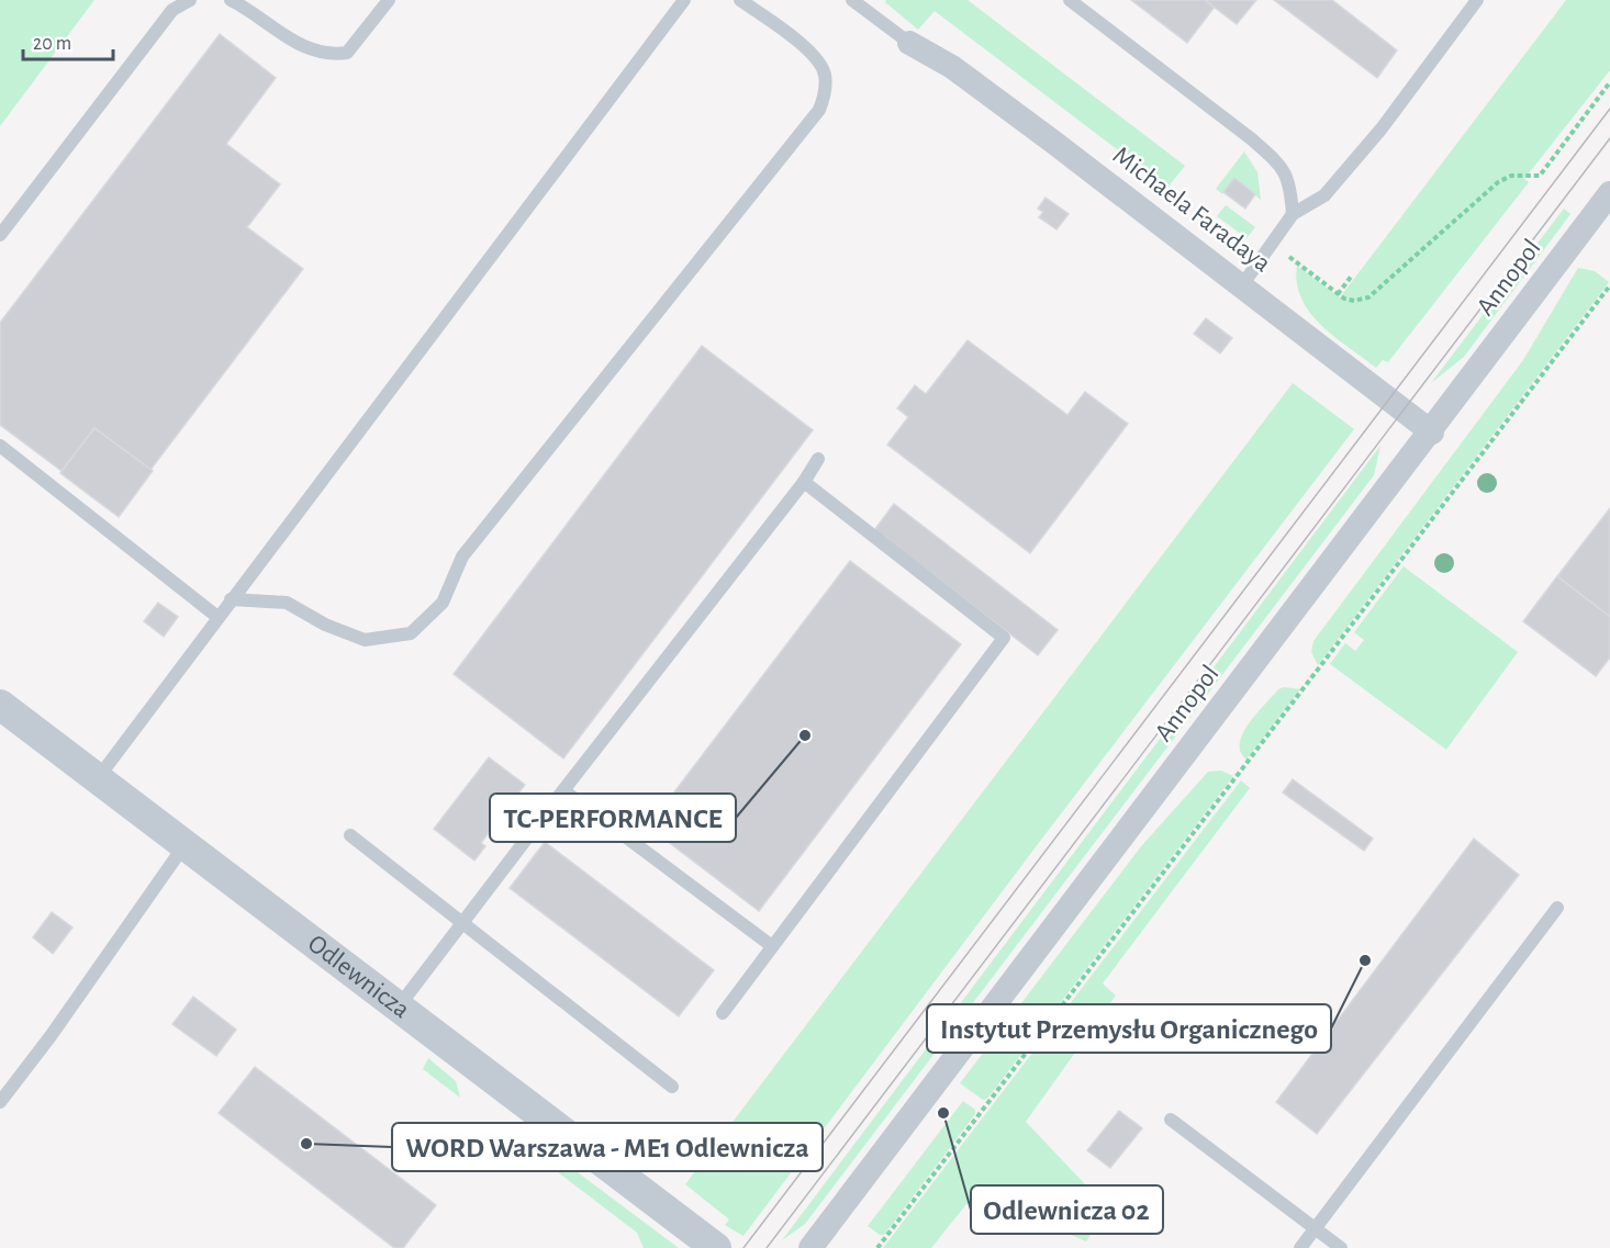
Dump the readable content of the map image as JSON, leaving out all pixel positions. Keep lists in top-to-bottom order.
{
  "streets": {
    "street": ["Michaela Faradaya", "Annopol", "Odlewnicza"]
  },
  "crossings": [
    ["Michaela Faradaya", "Annopol"]
  ],
  "places": [
    "TC-PERFORMANCE",
    "Instytut Przemysłu Organicznego",
    "Odlewnicza 02",
    "WORD Warszawa - ME1 Odlewnicza"
  ],
  "scale_bar": "20 m"
}
